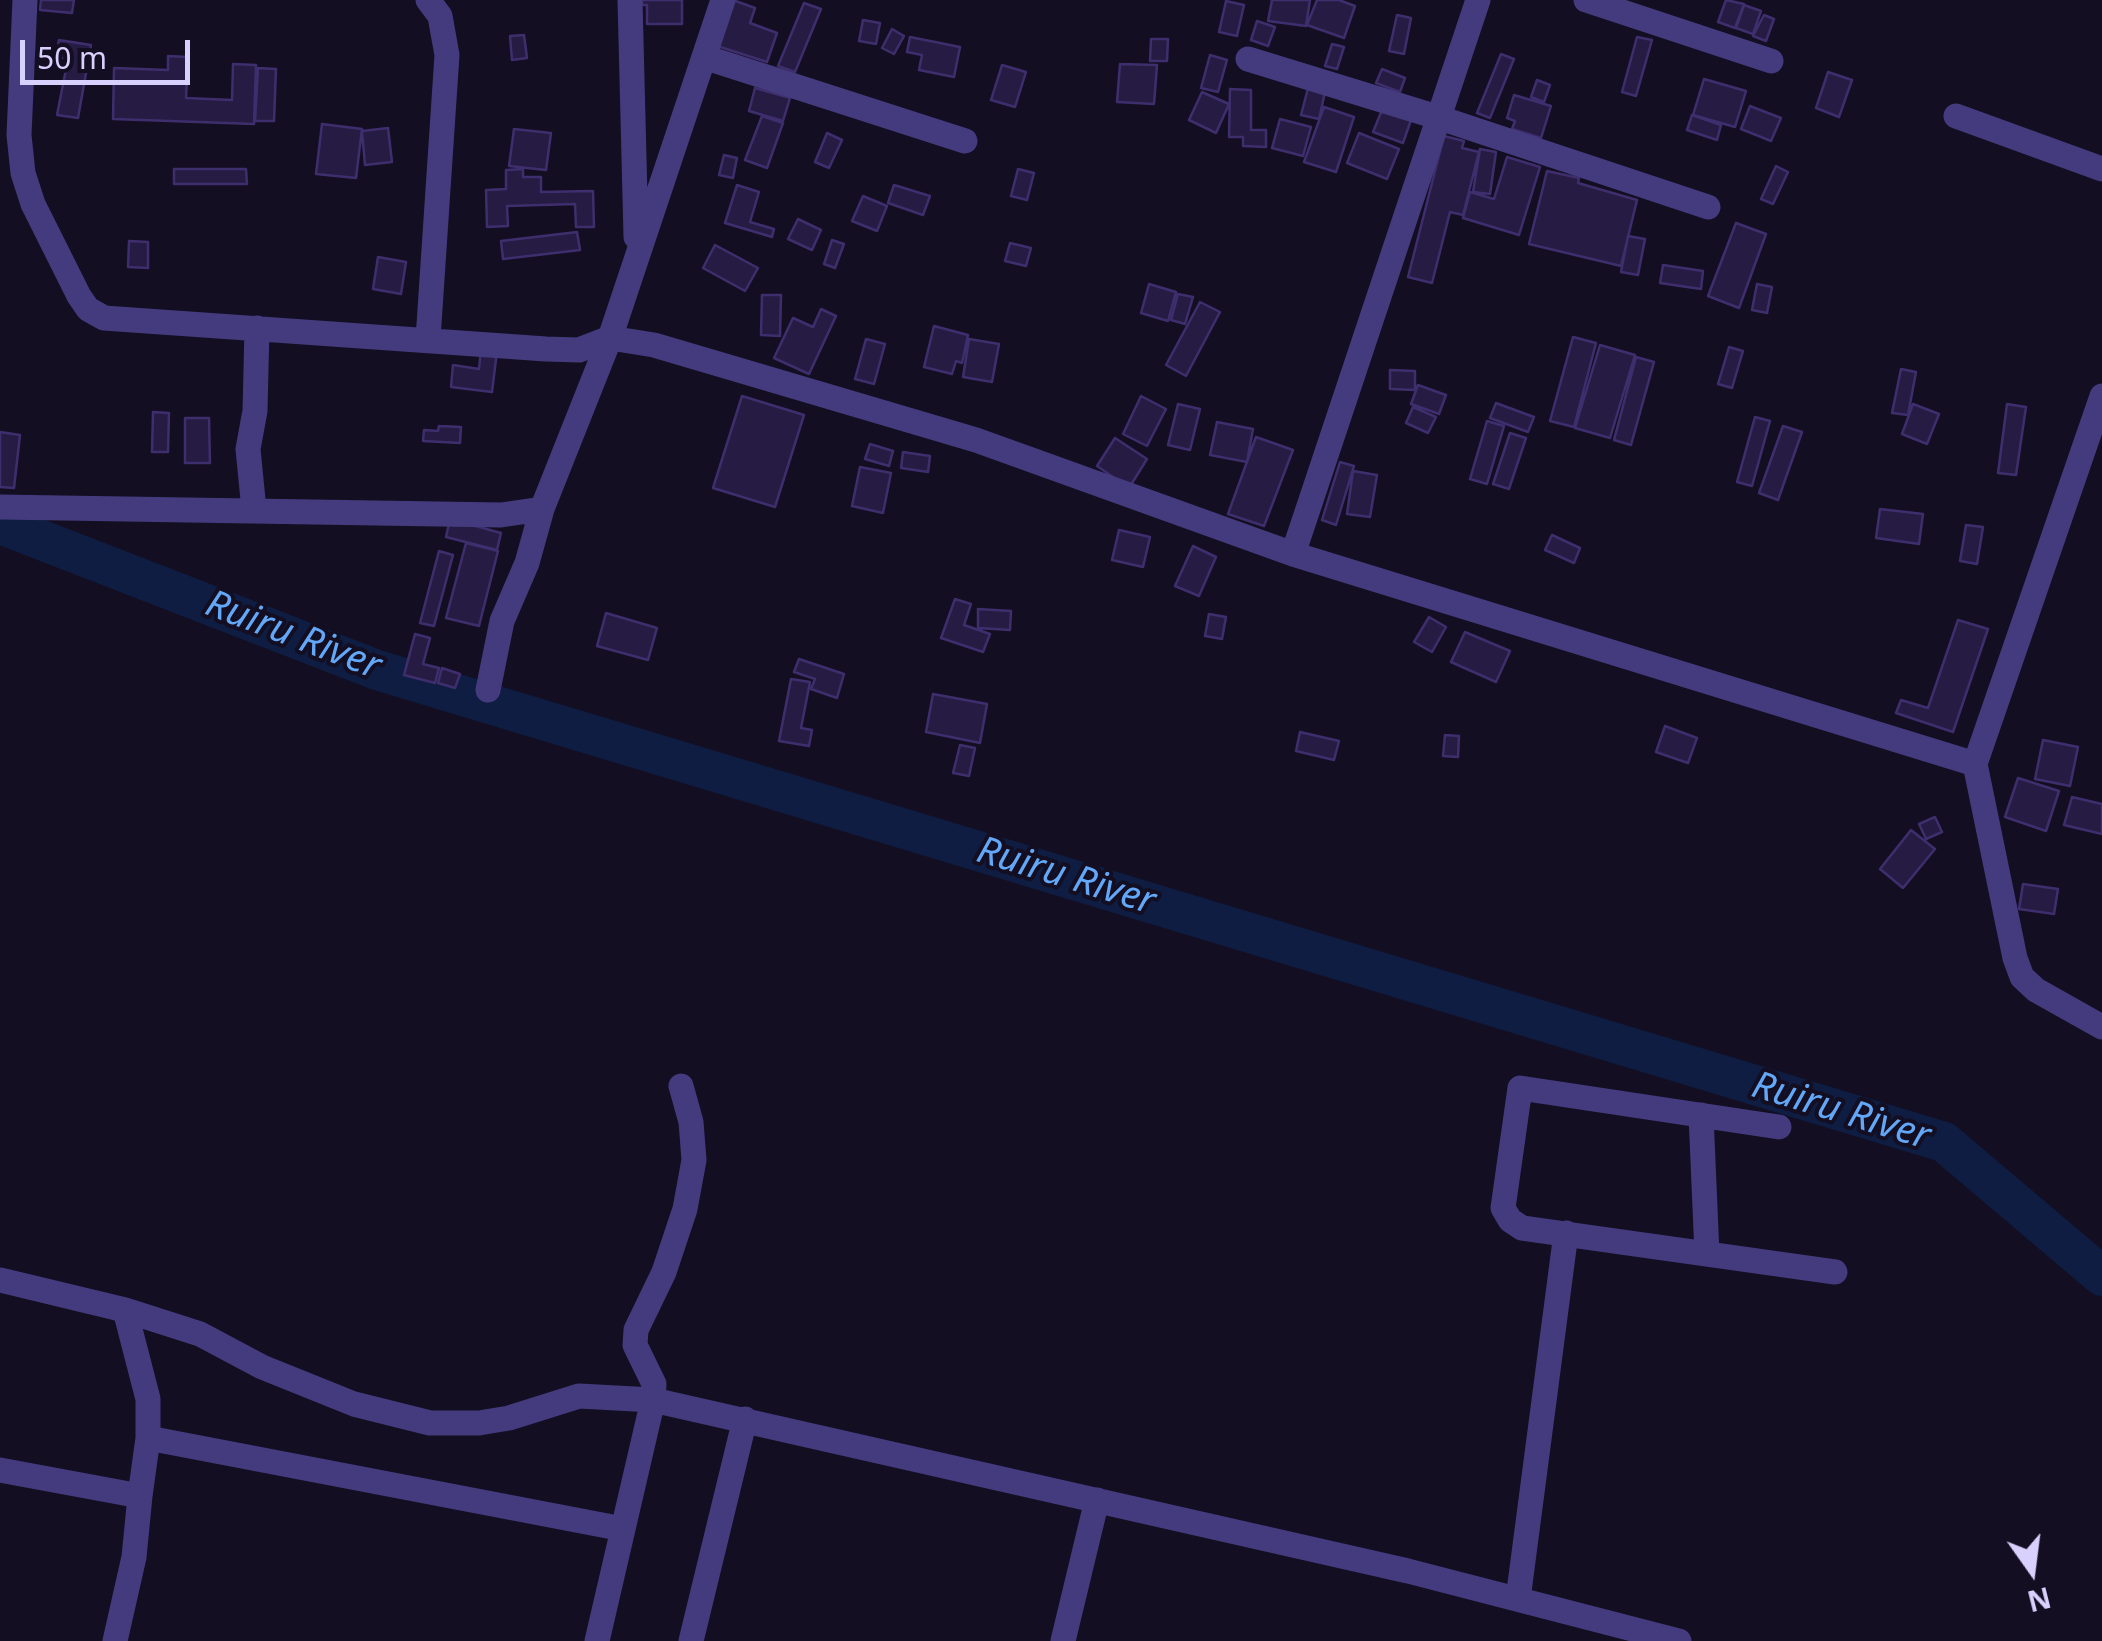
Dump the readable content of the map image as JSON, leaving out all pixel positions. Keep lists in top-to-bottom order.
{
  "water": ["Ruiru River"],
  "scale_bar": "50 m",
  "north": "bottom"
}
